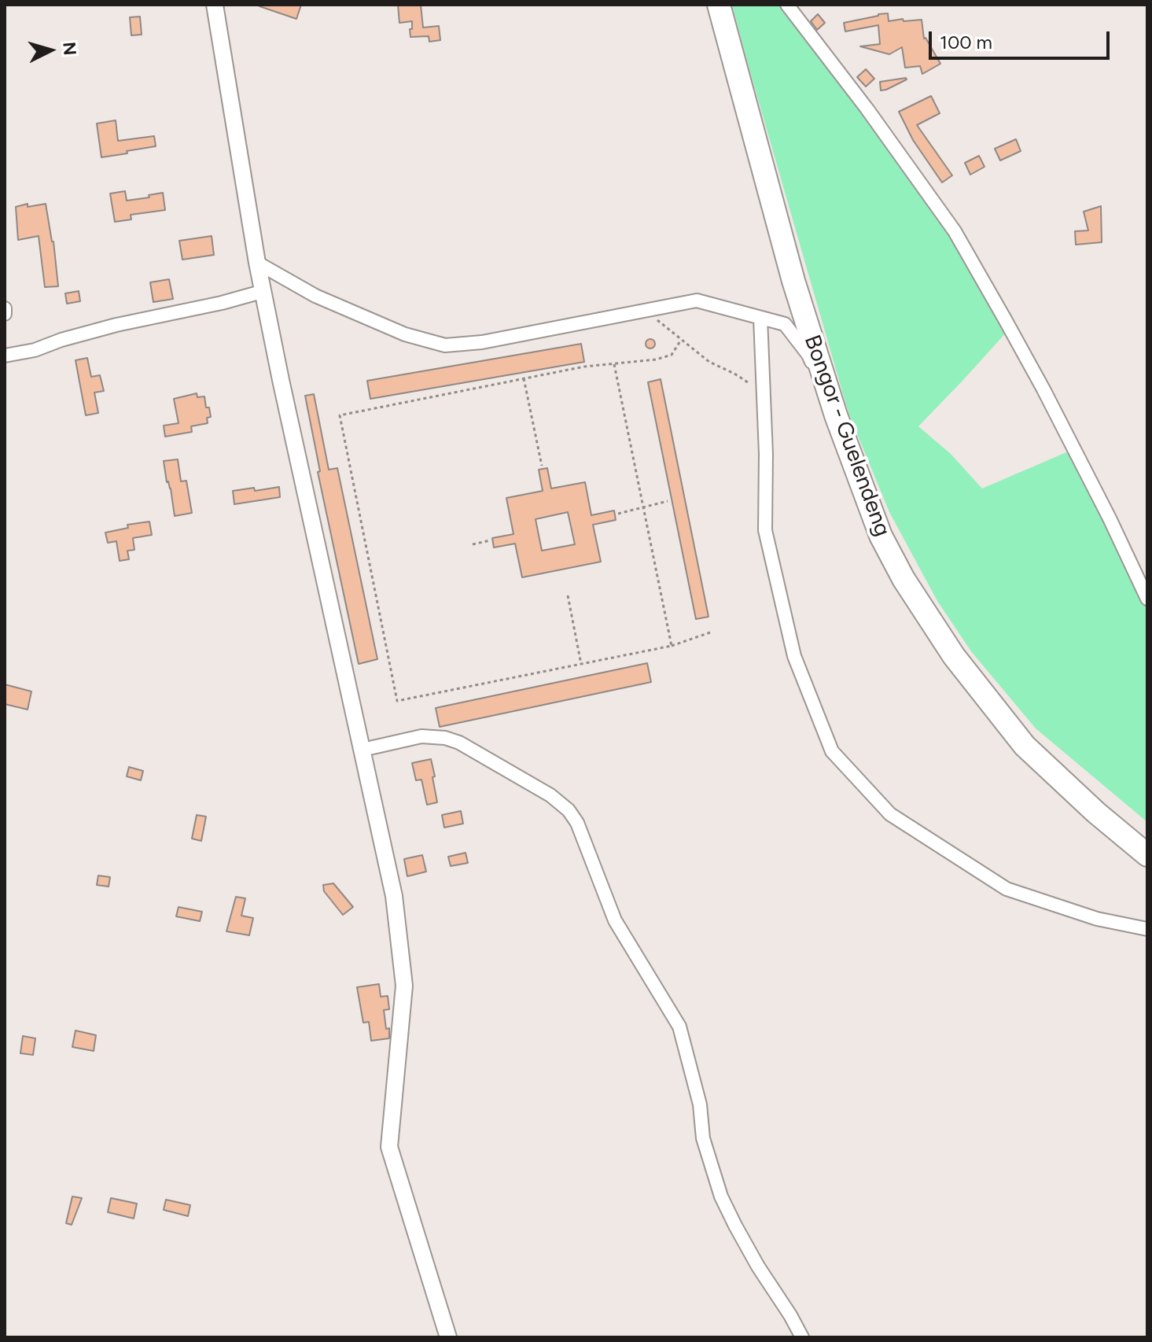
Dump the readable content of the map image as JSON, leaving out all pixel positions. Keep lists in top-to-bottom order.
{
  "streets": {
    "highway": ["Bongor - Guelendeng"]
  },
  "scale_bar": "100 m",
  "north": "right"
}
